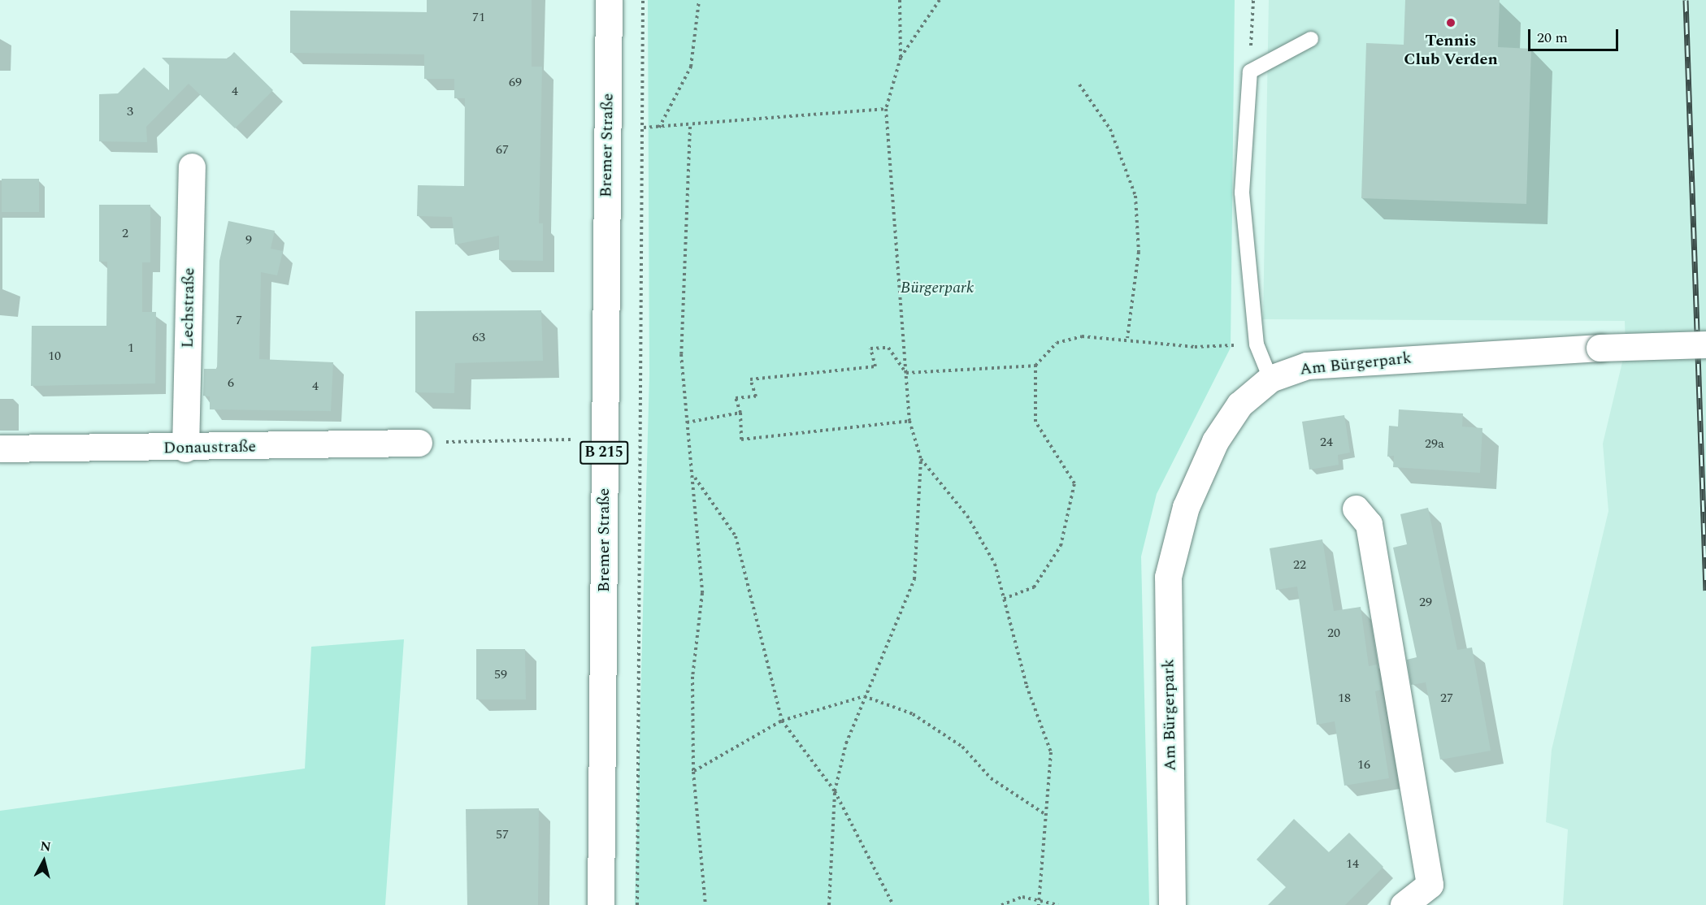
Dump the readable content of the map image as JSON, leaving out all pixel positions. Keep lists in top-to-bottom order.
{
  "streets": {
    "street": [
      "Bremer Straße",
      "Lechstraße",
      "Am Bürgerpark",
      "Donaustraße",
      "B 215"
    ]
  },
  "crossings": [
    ["Lechstraße", "Donaustraße"]
  ],
  "parks": ["Bürgerpark"],
  "places": ["Tennis Club Verden"],
  "house_numbers": [
    "71",
    "69",
    "4",
    "3",
    "67",
    "2",
    "9",
    "7",
    "63",
    "1",
    "10",
    "6",
    "4",
    "24",
    "29a",
    "22",
    "29",
    "20",
    "59",
    "18",
    "27",
    "16",
    "57",
    "14"
  ],
  "scale_bar": "20 m",
  "north": "top"
}
